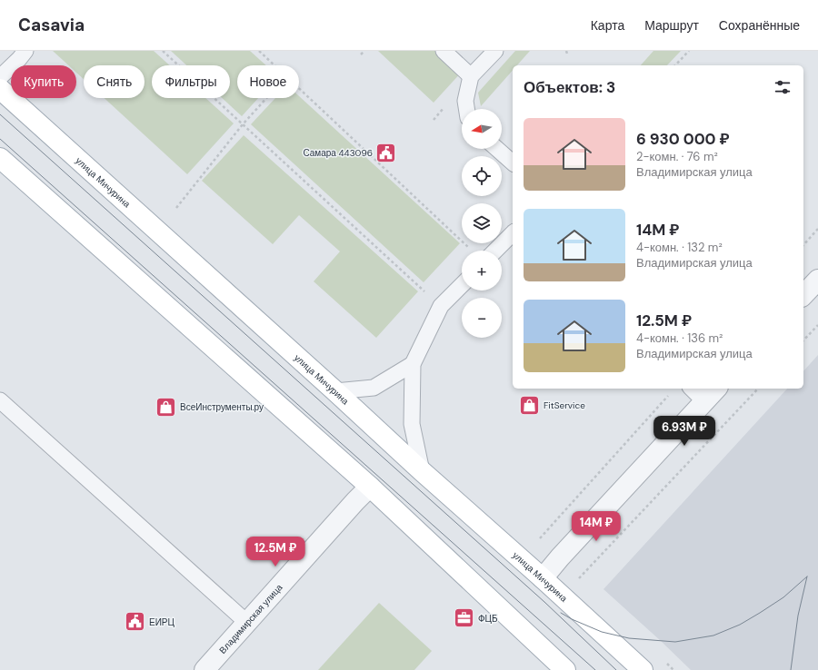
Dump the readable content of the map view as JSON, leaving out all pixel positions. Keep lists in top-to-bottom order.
{
  "streets": {
    "main road": ["улица Мичурина"],
    "street": ["Владимирская улица"]
  },
  "places": {
    "public building": ["Самара 443096", "ЕИРЦ"],
    "shop": ["FitService", "ВсеИнструменты.ру"],
    "office": ["ФЦБ"]
  },
  "north": "left",
  "page": {
    "header": "Casavia",
    "nav": ["Карта", "Маршрут", "Сохранённые"],
    "chip": [
      "Купить",
      "Снять",
      "Фильтры",
      "Новое"
    ],
    "heading": "Объектов: 3",
    "map_buttons": ["+", "−"],
    "list": [
      {
        "name": "6 930 000 ₽",
        "note": "2-комн. · 76 m² · Владимирская улица"
      },
      {
        "name": "14M ₽",
        "note": "4-комн. · 132 m² · Владимирская улица"
      },
      {
        "name": "12.5M ₽",
        "note": "4-комн. · 136 m² · Владимирская улица"
      }
    ],
    "price": ["6.93M ₽", "14M ₽", "12.5M ₽"]
  }
}
